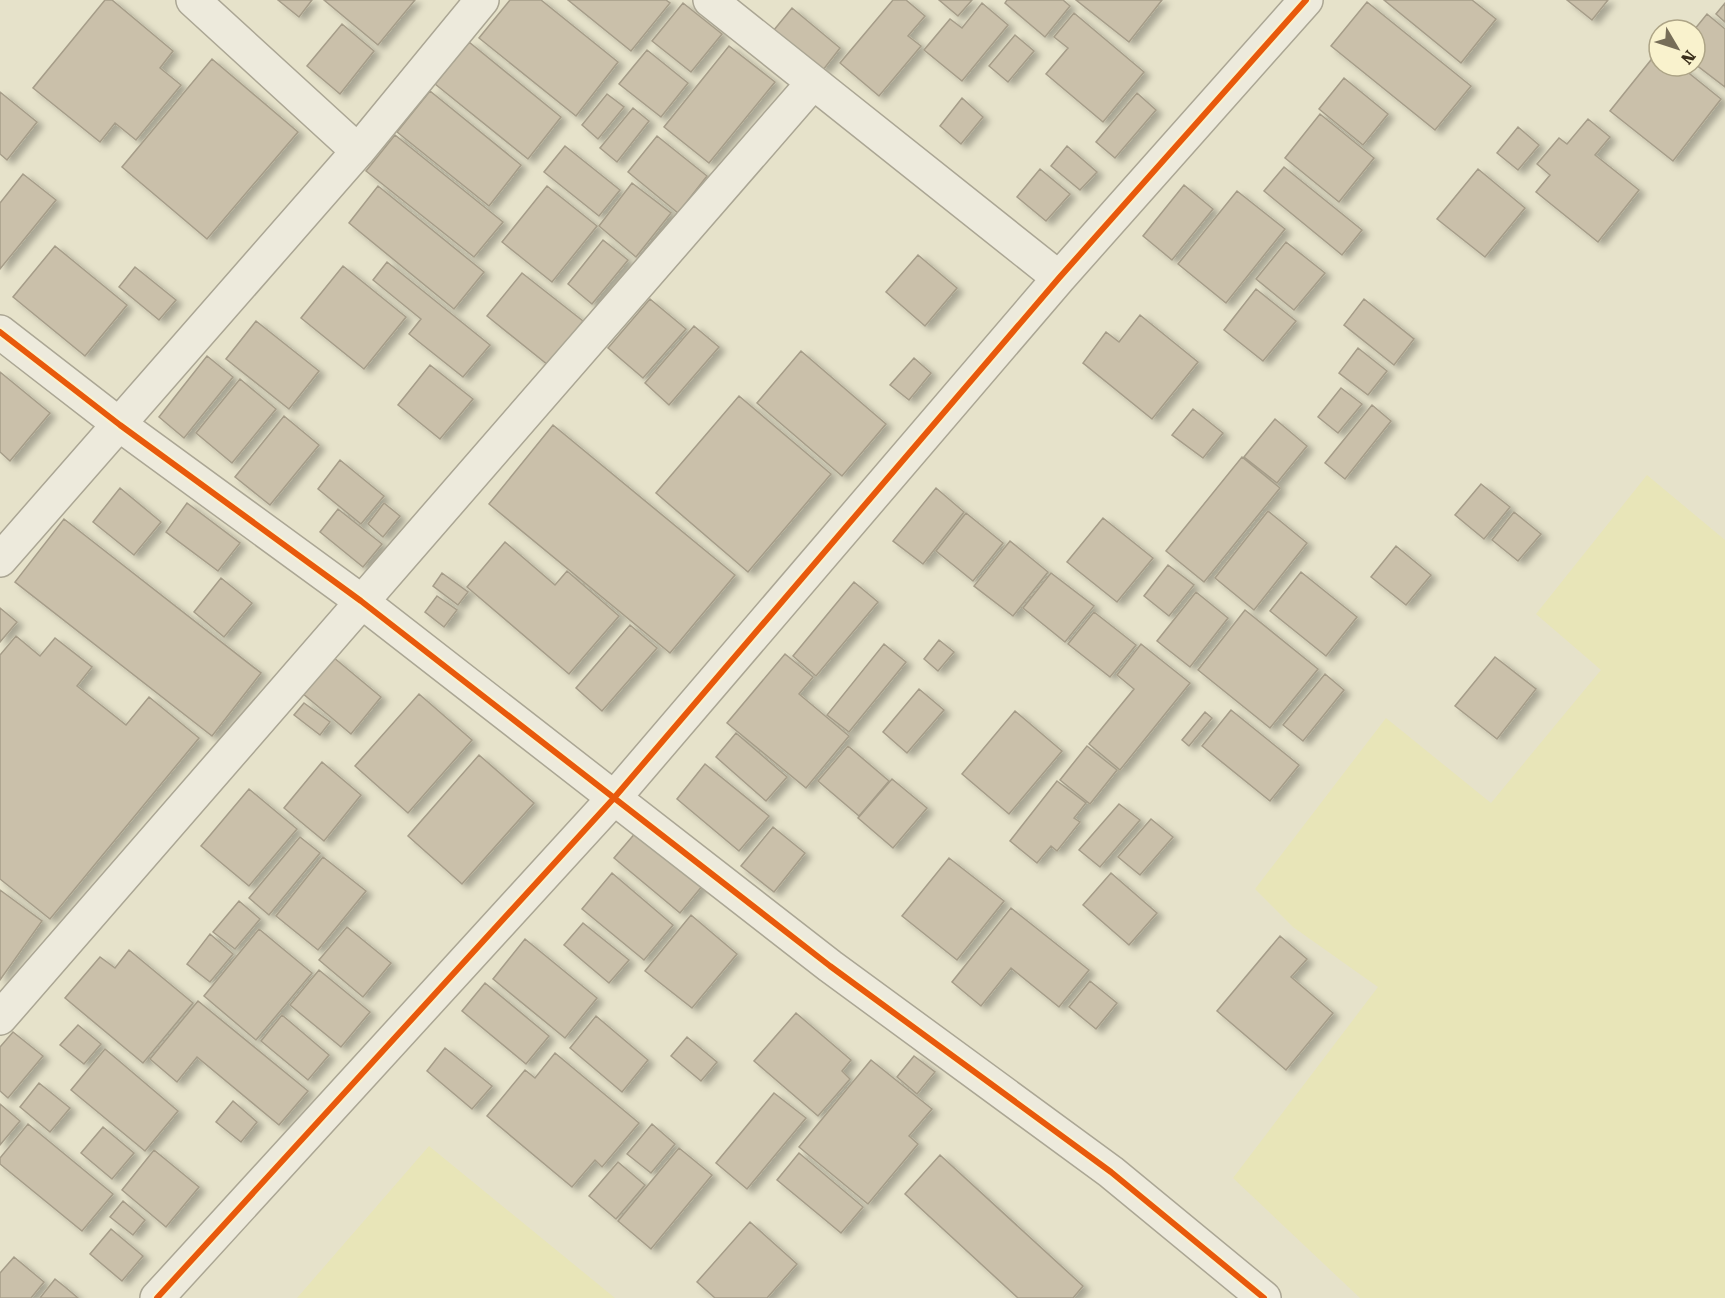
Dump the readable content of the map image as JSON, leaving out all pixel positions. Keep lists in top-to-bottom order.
{
  "north": "bottom right"
}
